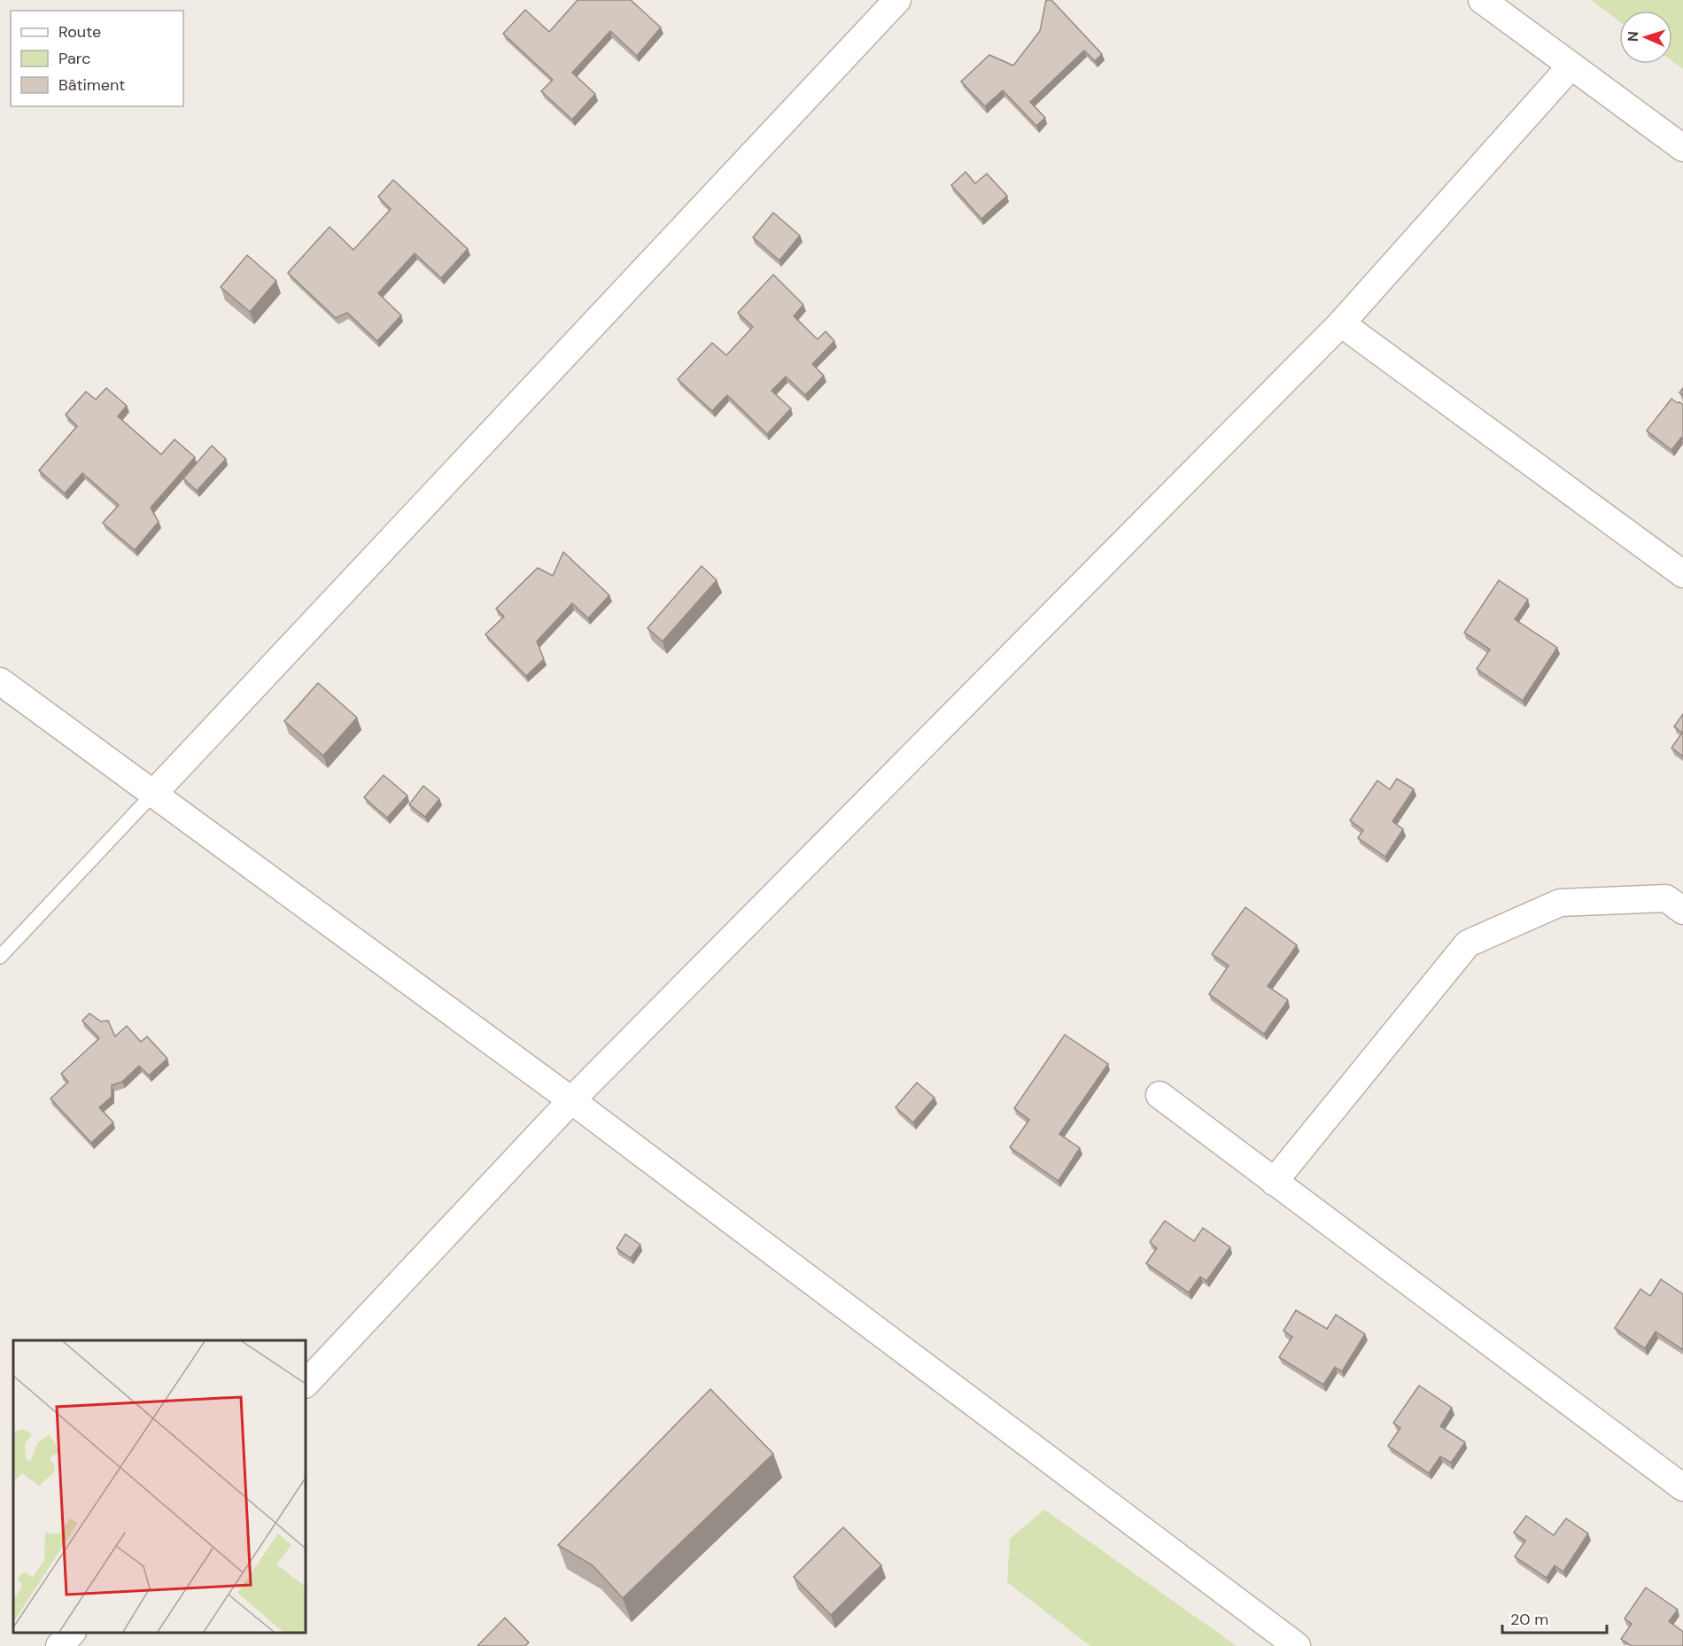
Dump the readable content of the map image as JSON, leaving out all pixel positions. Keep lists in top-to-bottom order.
{
  "legend": ["Route", "Parc", "Bâtiment"],
  "scale_bar": "20 m",
  "north": "left"
}
